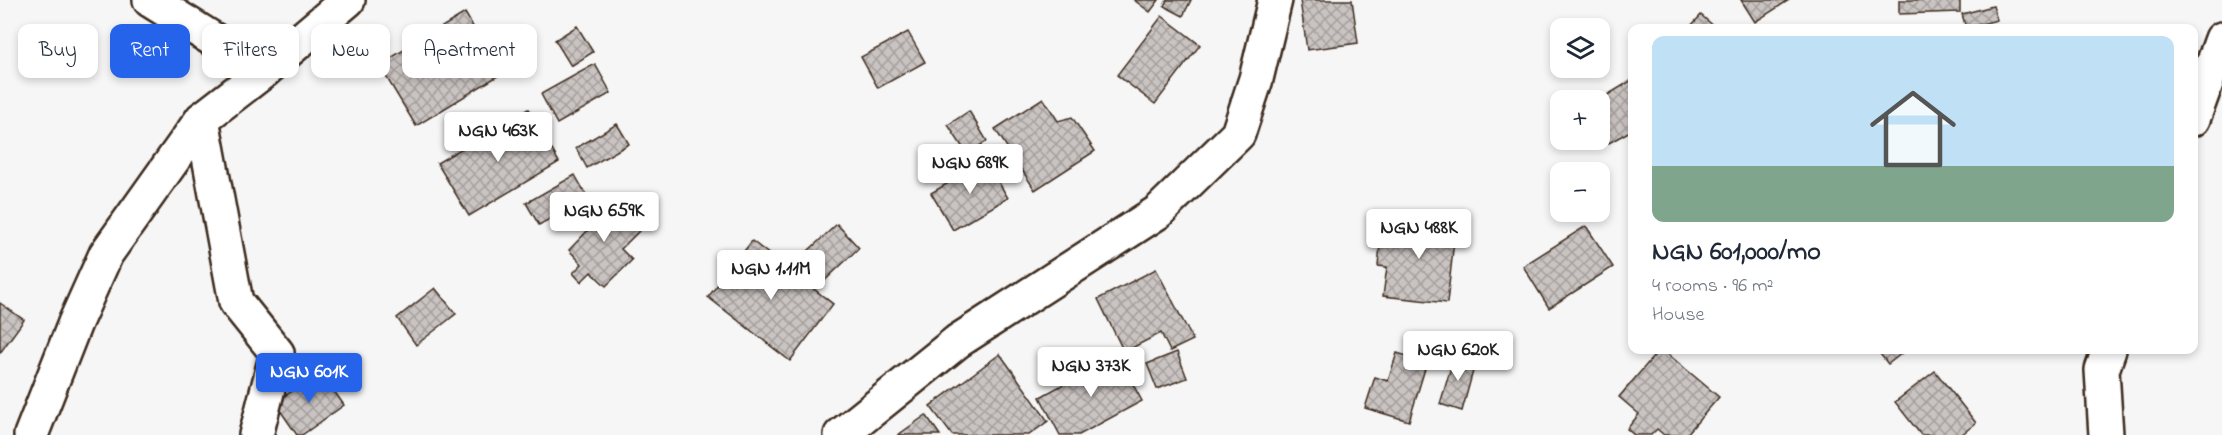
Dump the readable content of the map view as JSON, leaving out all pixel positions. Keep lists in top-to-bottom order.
{
  "page": {
    "map_buttons": ["+", "−"],
    "chip": [
      "Buy",
      "Rent",
      "Filters",
      "New",
      "Apartment"
    ],
    "list": [
      {
        "name": "NGN 601,000/mo",
        "note": "4 rooms · 96 m² · House"
      }
    ],
    "price": [
      "NGN 463K",
      "NGN 689K",
      "NGN 659K",
      "NGN 488K",
      "NGN 1.11M",
      "NGN 620K",
      "NGN 373K",
      "NGN 601K"
    ]
  }
}
